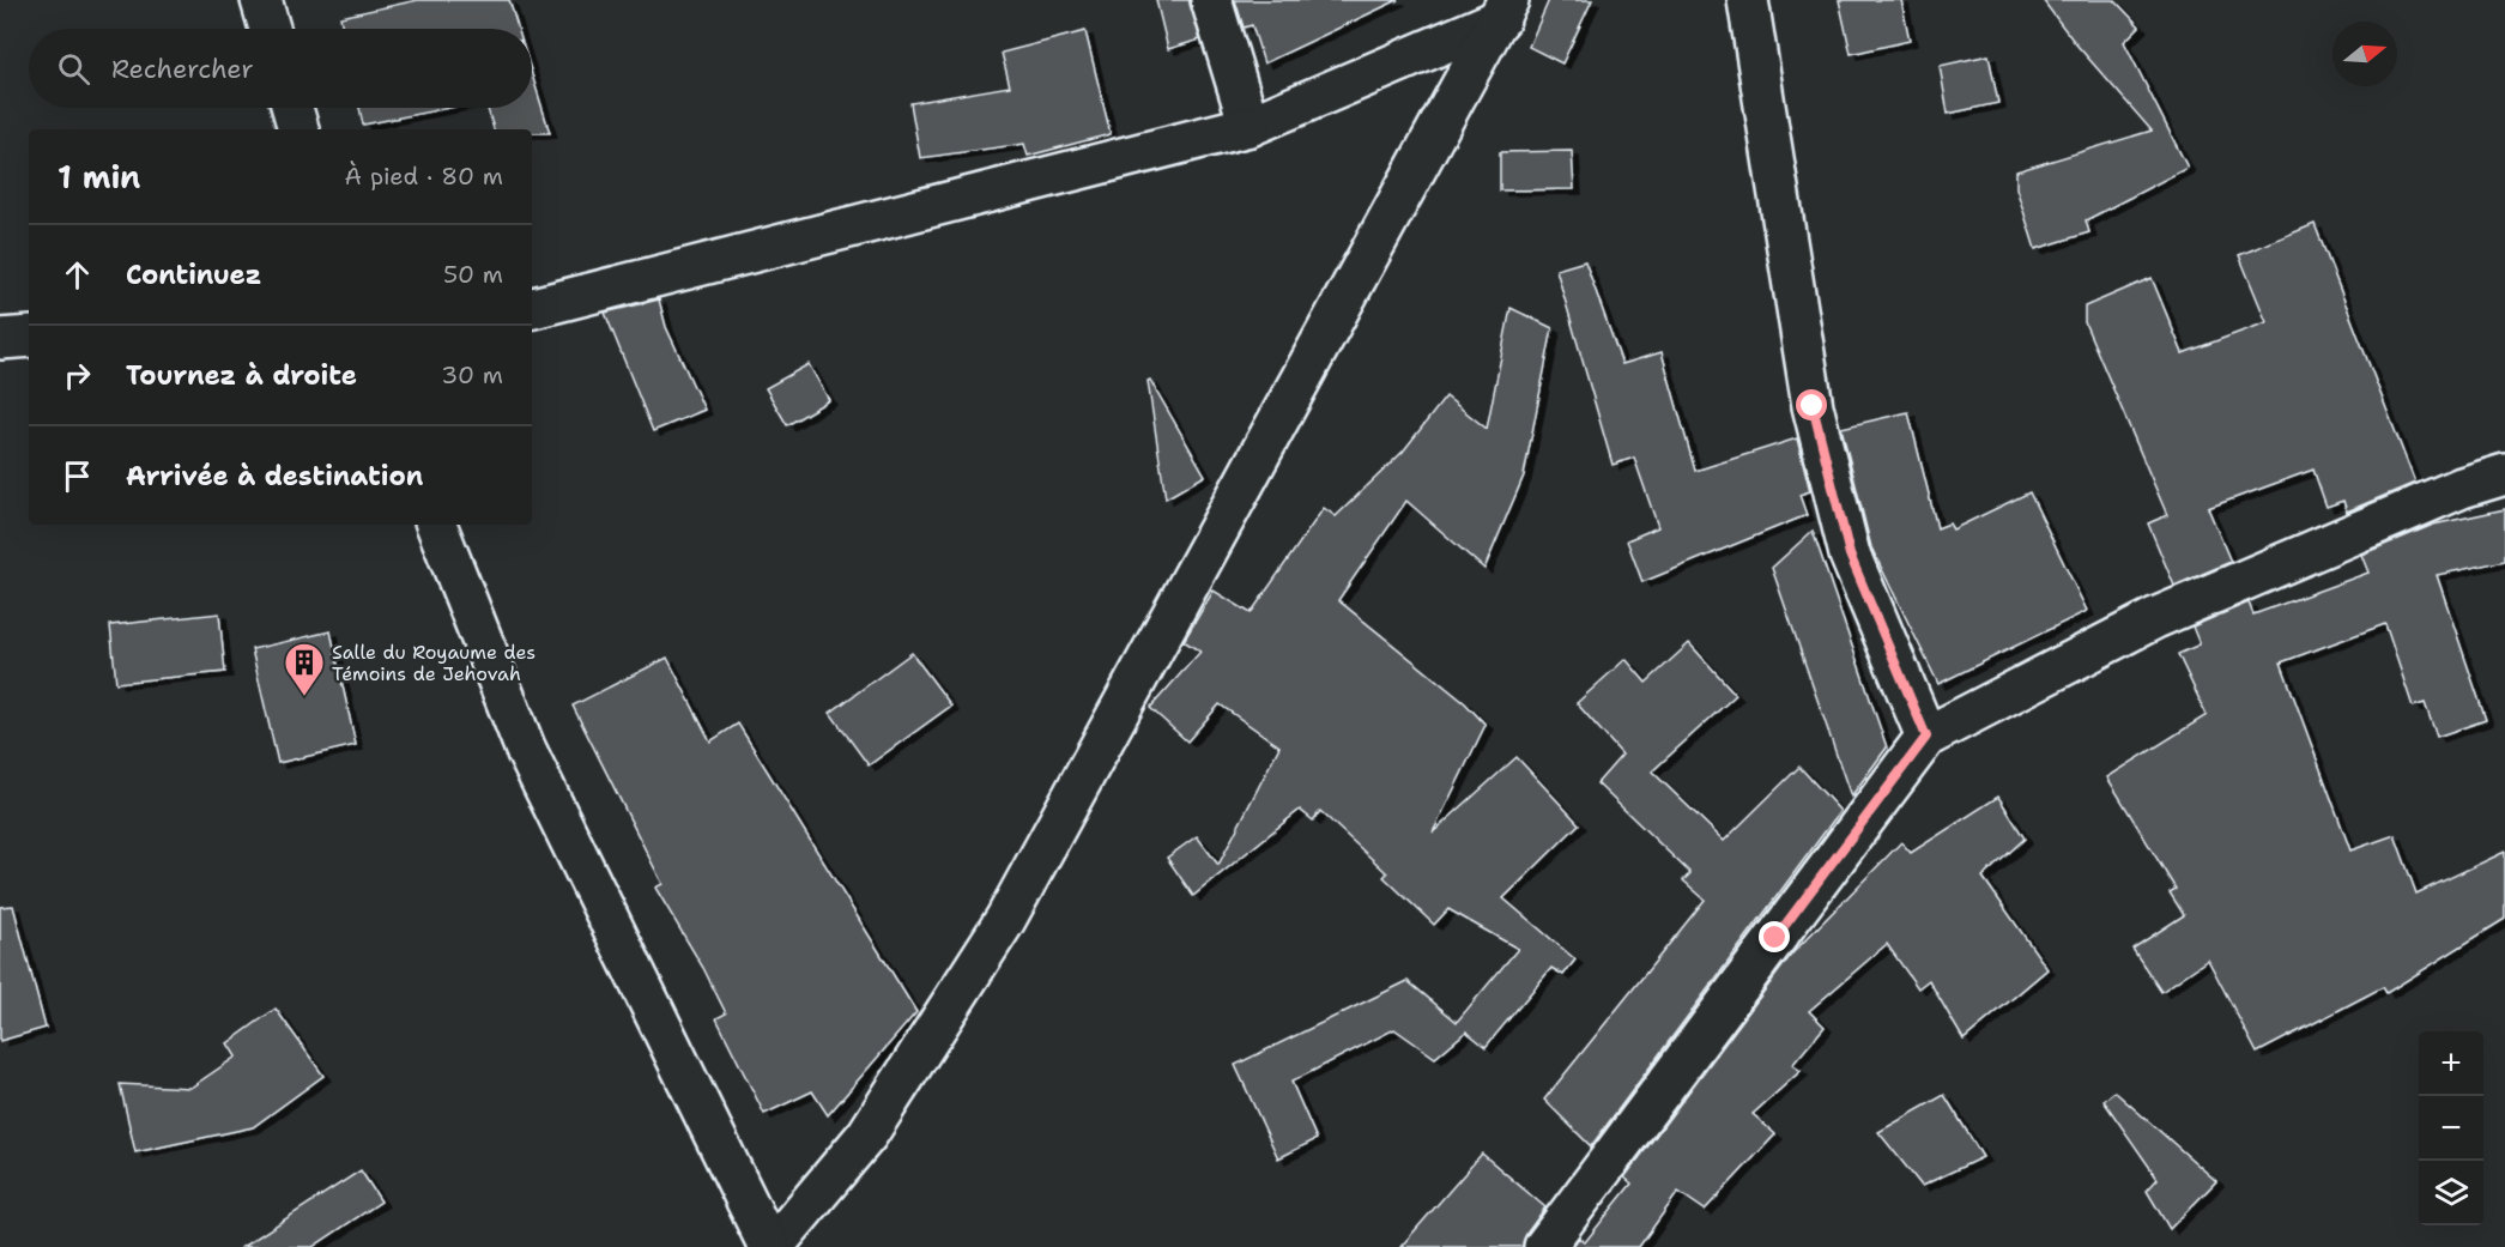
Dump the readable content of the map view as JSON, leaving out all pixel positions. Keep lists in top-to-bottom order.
{
  "places": {
    "building": ["Salle du Royaume des Témoins de Jehovah"]
  },
  "north": "right",
  "page": {
    "search": "Rechercher",
    "heading": ["1 min", "À pied · 80 m"],
    "list": [
      ["Continuez", "50 m"],
      ["Tournez à droite", "30 m"],
      "Arrivée à destination"
    ],
    "map_buttons": ["+", "−"]
  }
}
